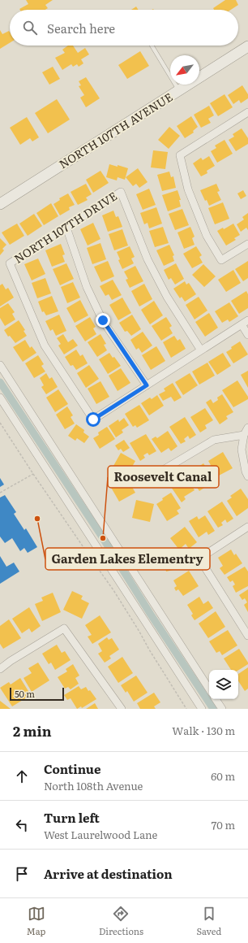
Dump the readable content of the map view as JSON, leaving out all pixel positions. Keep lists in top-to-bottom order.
{
  "streets": {
    "main road": ["NORTH 107TH AVENUE"],
    "street": ["NORTH 107TH DRIVE"]
  },
  "places": ["Garden Lakes Elementry", "Roosevelt Canal"],
  "scale_bar": "50 m",
  "north": "bottom left",
  "page": {
    "search": "Search here",
    "scale": "50 m",
    "heading": ["2 min", "Walk · 130 m"],
    "list": [
      ["Continue", "North 108th Avenue", "60 m"],
      ["Turn left", "West Laurelwood Lane", "70 m"],
      "Arrive at destination"
    ],
    "nav": ["Map", "Directions", "Saved"]
  }
}
